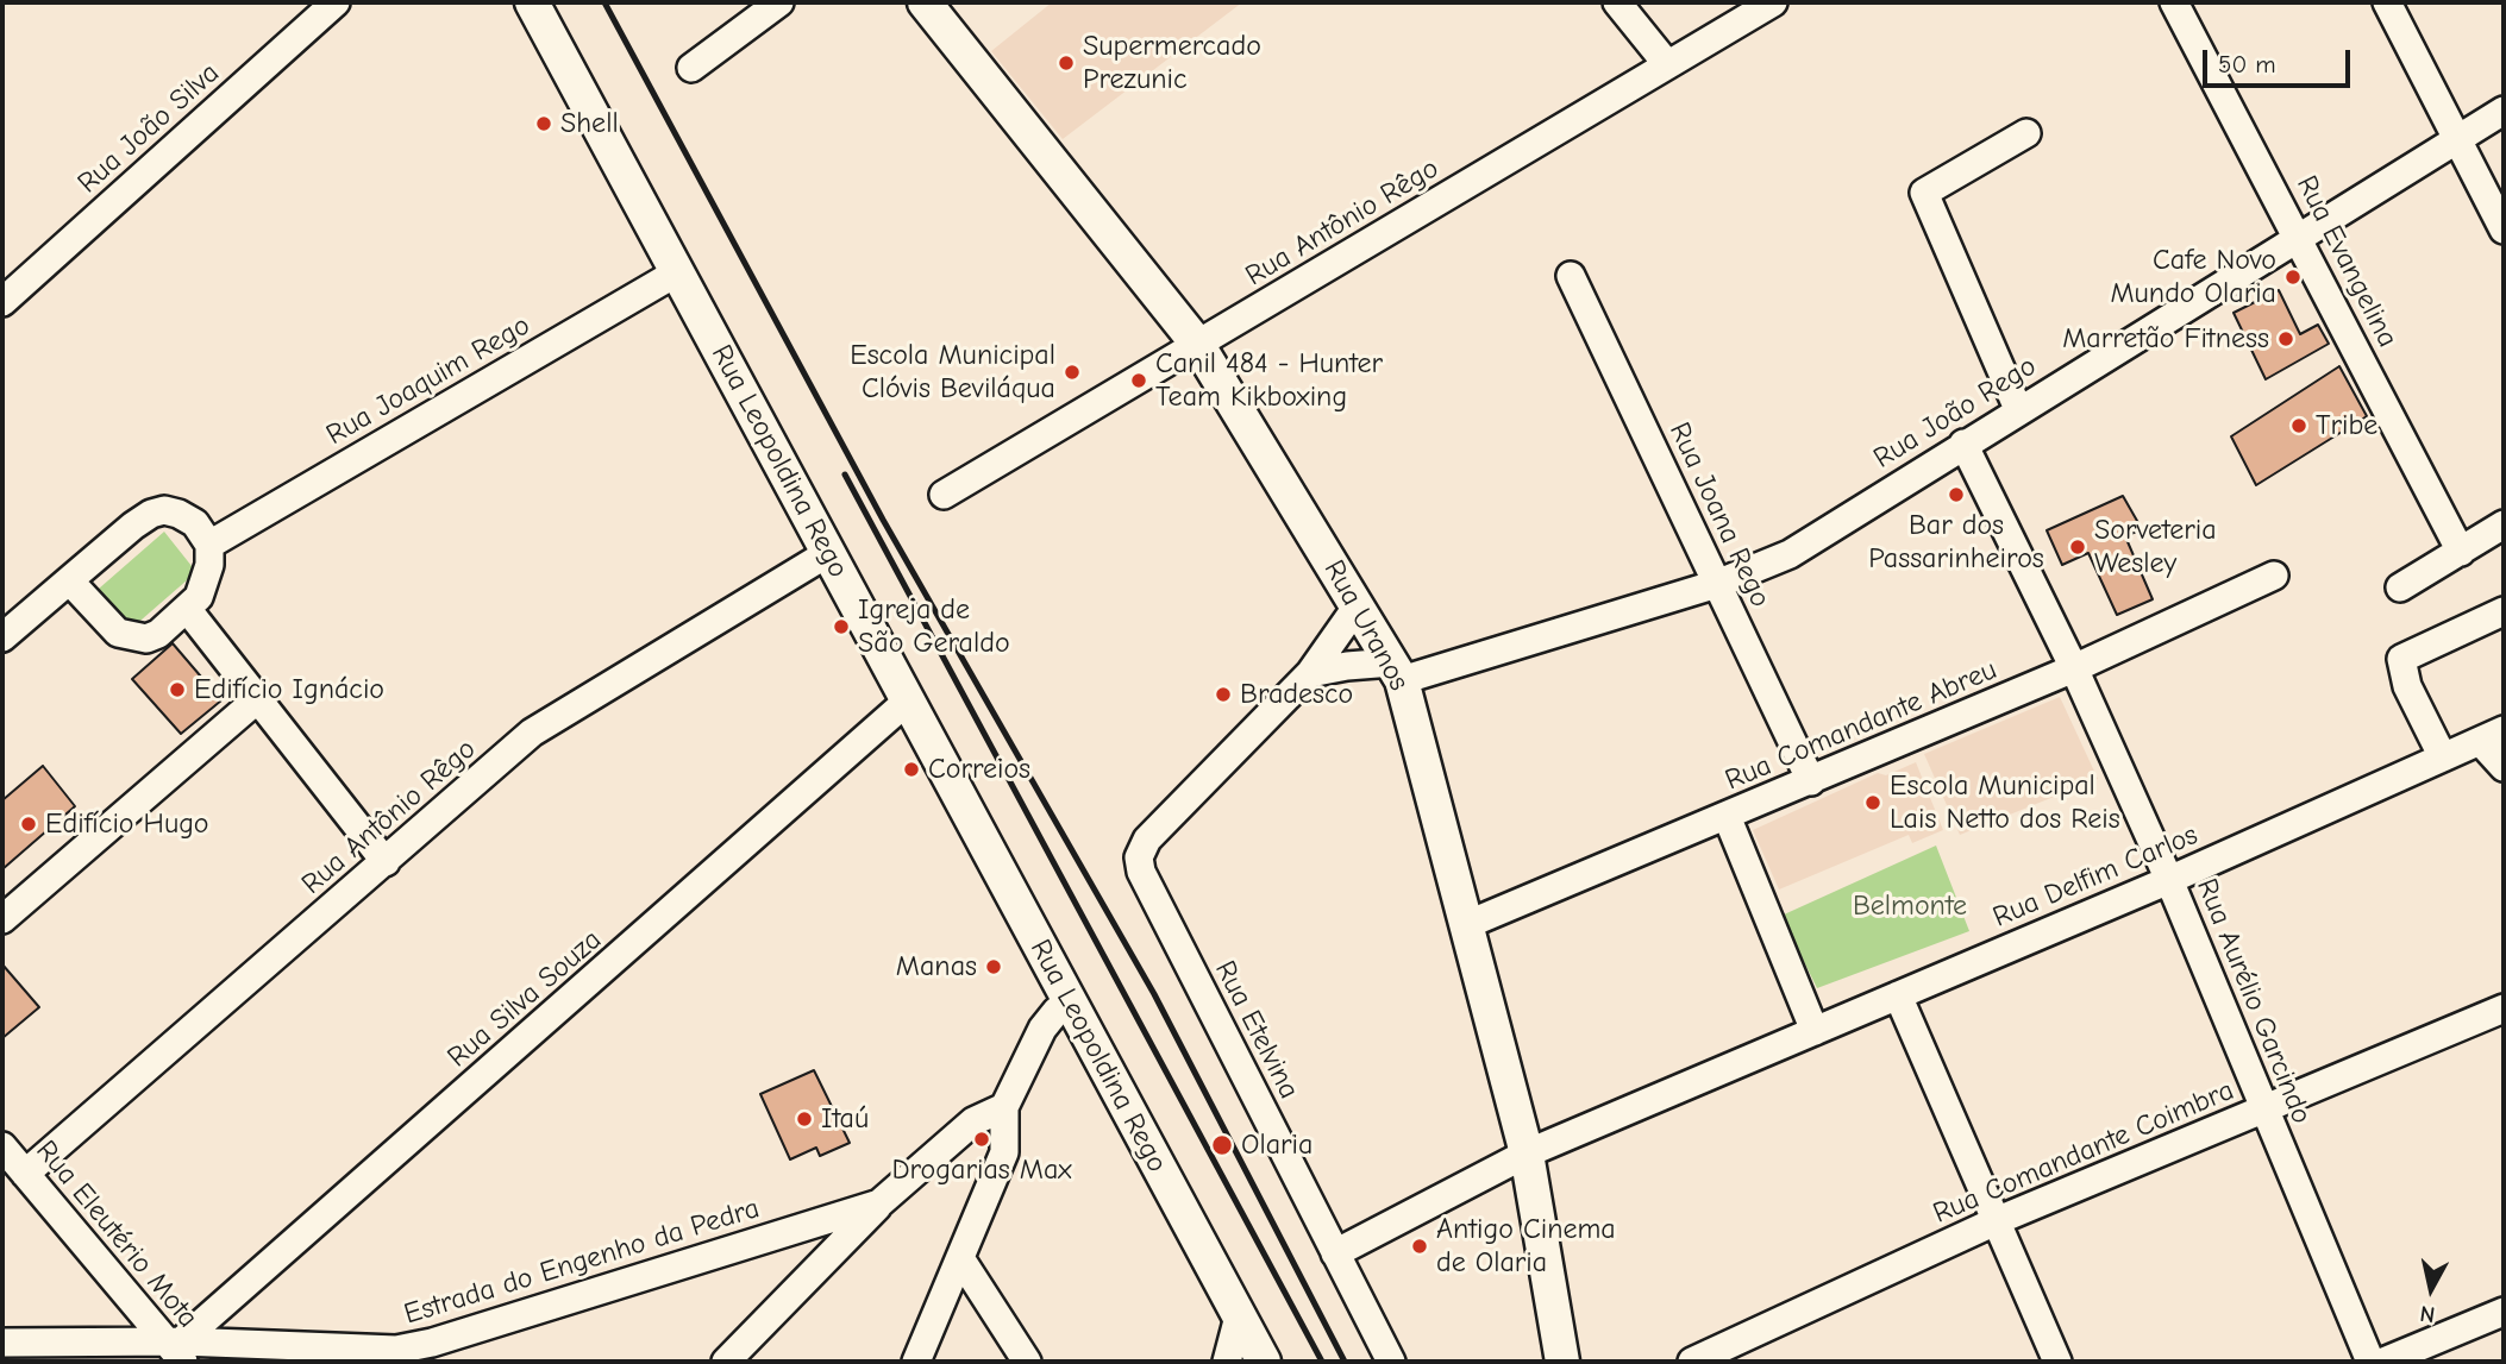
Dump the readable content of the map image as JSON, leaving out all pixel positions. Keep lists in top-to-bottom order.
{
  "streets": {
    "main road": ["Rua Leopoldina Rego", "Rua Uranos"],
    "street": [
      "Rua João Silva",
      "Rua Antônio Rêgo",
      "Rua Evangelina",
      "Rua Joaquim Rego",
      "Rua João Rego",
      "Rua Joana Rego",
      "Rua Comandante Abreu",
      "Rua Delfim Carlos",
      "Rua Silva Souza",
      "Rua Aurélio Garcindo",
      "Rua Etelvina",
      "Rua Comandante Coimbra",
      "Rua Eleutério Mota",
      "Estrada do Engenho da Pedra"
    ]
  },
  "crossings": [
    ["Rua Antônio Rêgo", "Rua Leopoldina Rego"],
    ["Rua Antônio Rêgo", "Rua Uranos"],
    ["Rua Antônio Rêgo", "Rua Eleutério Mota"],
    ["Rua Evangelina", "Rua João Rego"],
    ["Rua Joaquim Rego", "Rua Leopoldina Rego"],
    ["Rua João Rego", "Rua Joana Rego"],
    ["Rua João Rego", "Rua Uranos"],
    ["Rua João Rego", "Rua Aurélio Garcindo"],
    ["Rua João Rego", "Rua Etelvina"],
    ["Rua Leopoldina Rego", "Rua Silva Souza"],
    ["Rua Joana Rego", "Rua Comandante Abreu"],
    ["Rua Uranos", "Rua Comandante Abreu"],
    ["Rua Uranos", "Rua Delfim Carlos"],
    ["Rua Comandante Abreu", "Rua Aurélio Garcindo"],
    ["Rua Delfim Carlos", "Rua Aurélio Garcindo"],
    ["Rua Delfim Carlos", "Rua Etelvina"],
    ["Rua Silva Souza", "Rua Eleutério Mota"],
    ["Rua Silva Souza", "Estrada do Engenho da Pedra"],
    ["Rua Aurélio Garcindo", "Rua Comandante Coimbra"],
    ["Rua Eleutério Mota", "Estrada do Engenho da Pedra"]
  ],
  "parks": ["Belmonte"],
  "places": [
    "Supermercado Prezunic",
    "Shell",
    "Cafe Novo Mundo Olaria",
    "Marretão Fitness",
    "Escola Municipal Clóvis Beviláqua",
    "Canil 484 - Hunter Team Kikboxing",
    "Tribe",
    "Bar dos Passarinheiros",
    "Sorveteria Wesley",
    "Igreja de São Geraldo",
    "Edifício Ignácio",
    "Bradesco",
    "Correios",
    "Escola Municipal Lais Netto dos Reis",
    "Edifício Hugo",
    "Manas",
    "Itaú",
    "Drogarias Max",
    "Olaria",
    "Antigo Cinema de Olaria"
  ],
  "scale_bar": "50 m",
  "north": "bottom"
}
